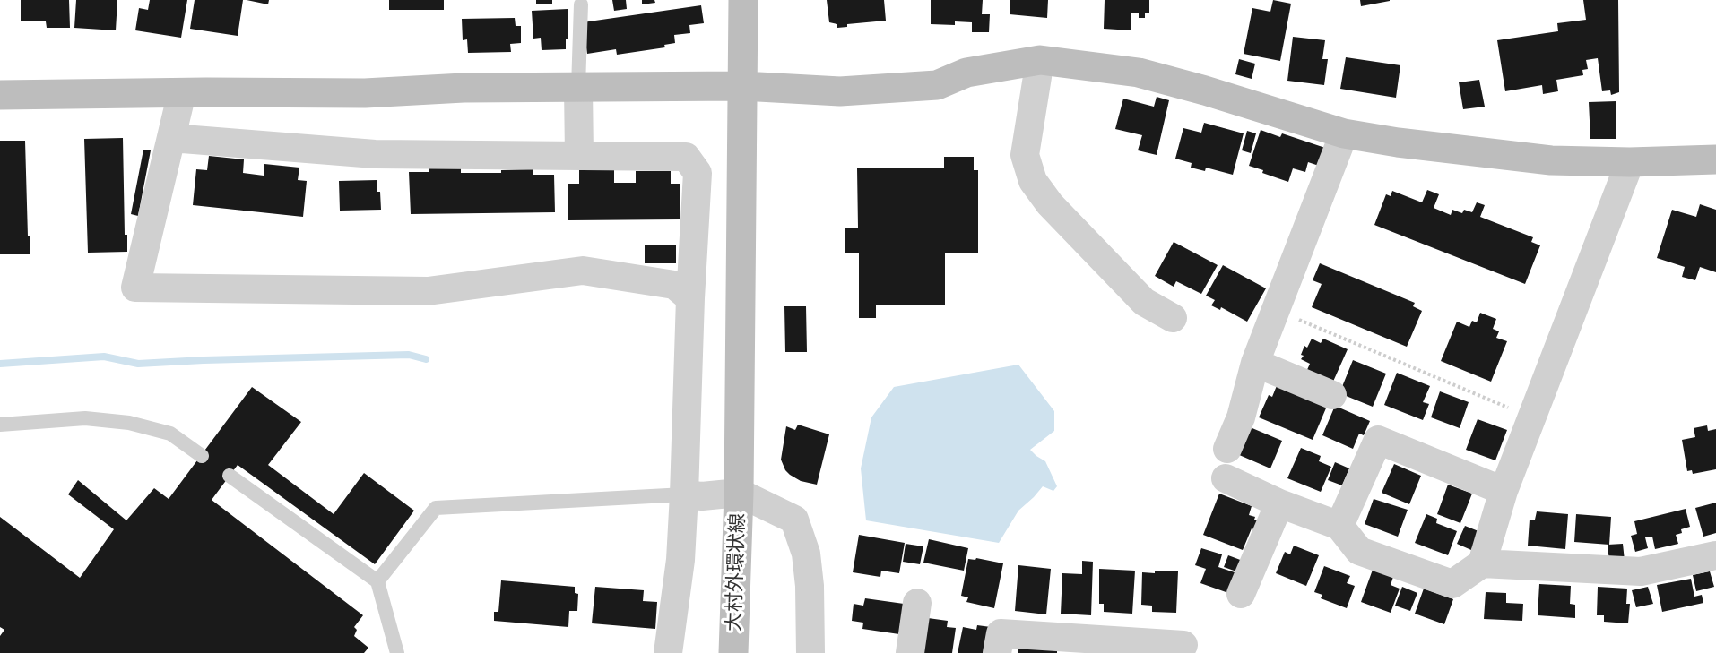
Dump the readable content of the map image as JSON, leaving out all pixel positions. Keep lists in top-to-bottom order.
{
  "streets": {
    "street": ["大村外環状線"]
  }
}
